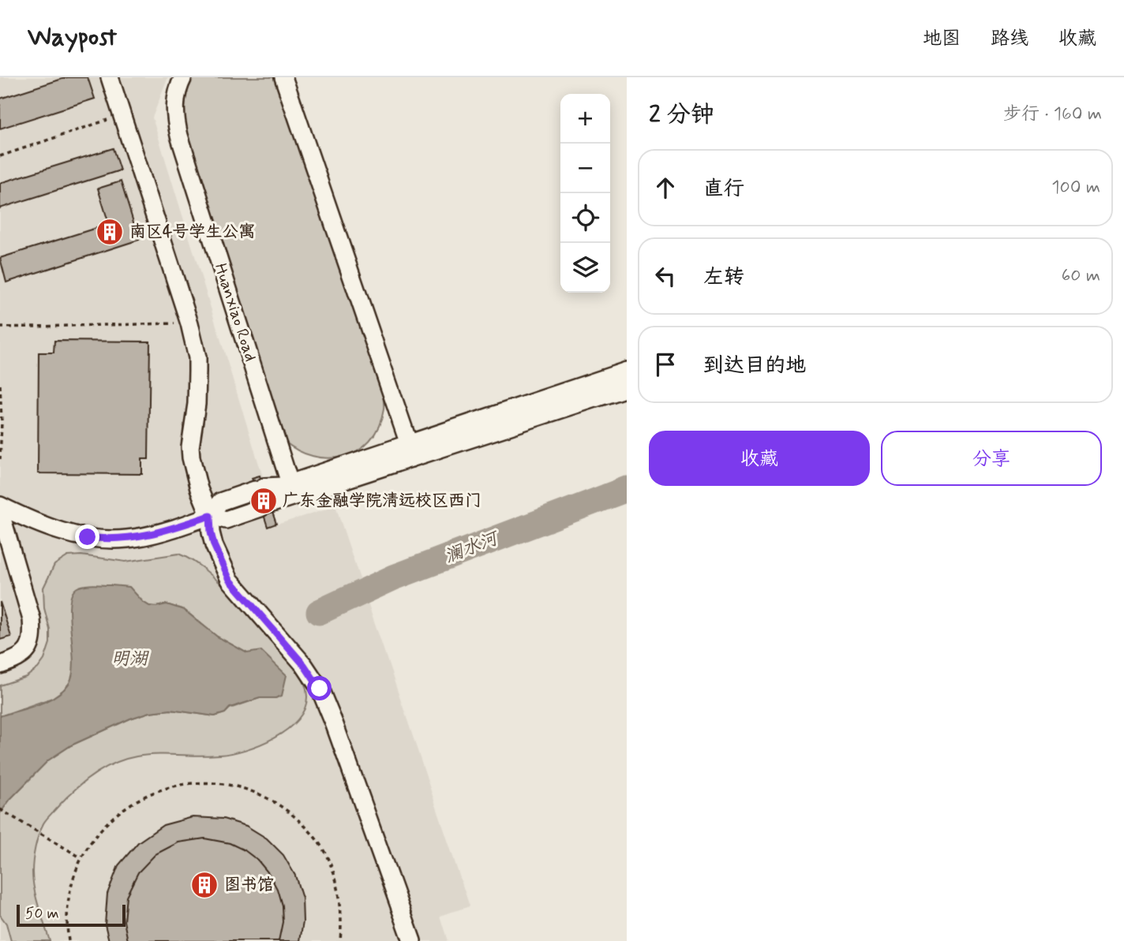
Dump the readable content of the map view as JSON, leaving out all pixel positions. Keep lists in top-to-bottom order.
{
  "streets": {
    "street": ["Huanxiao Road"]
  },
  "water": ["澜水河", "明湖"],
  "places": {
    "building": ["南区4号学生公寓", "广东金融学院清远校区西门", "图书馆"]
  },
  "scale_bar": "50 m",
  "page": {
    "header": "Waypost",
    "nav": ["地图", "路线", "收藏"],
    "heading": ["2 分钟", "步行 · 160 m"],
    "map_buttons": ["+", "−"],
    "list": [
      ["直行", "100 m"],
      ["左转", "60 m"],
      "到达目的地"
    ],
    "buttons": ["收藏", "分享"],
    "scale": "50 m"
  }
}
